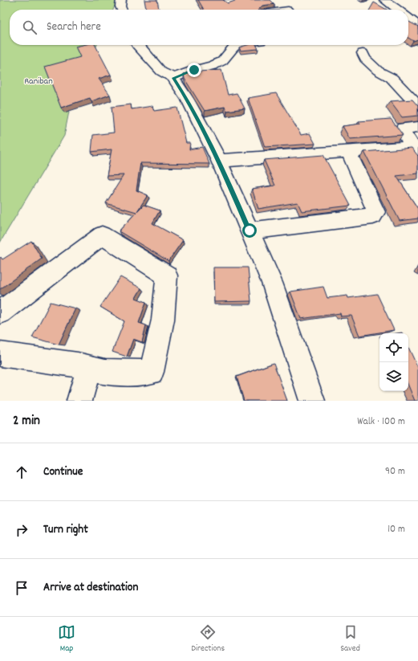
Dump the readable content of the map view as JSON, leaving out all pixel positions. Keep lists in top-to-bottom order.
{
  "parks": ["Raniban"],
  "page": {
    "search": "Search here",
    "heading": ["2 min", "Walk · 100 m"],
    "list": [
      ["Continue", "90 m"],
      ["Turn right", "10 m"],
      "Arrive at destination"
    ],
    "nav": ["Map", "Directions", "Saved"]
  }
}
